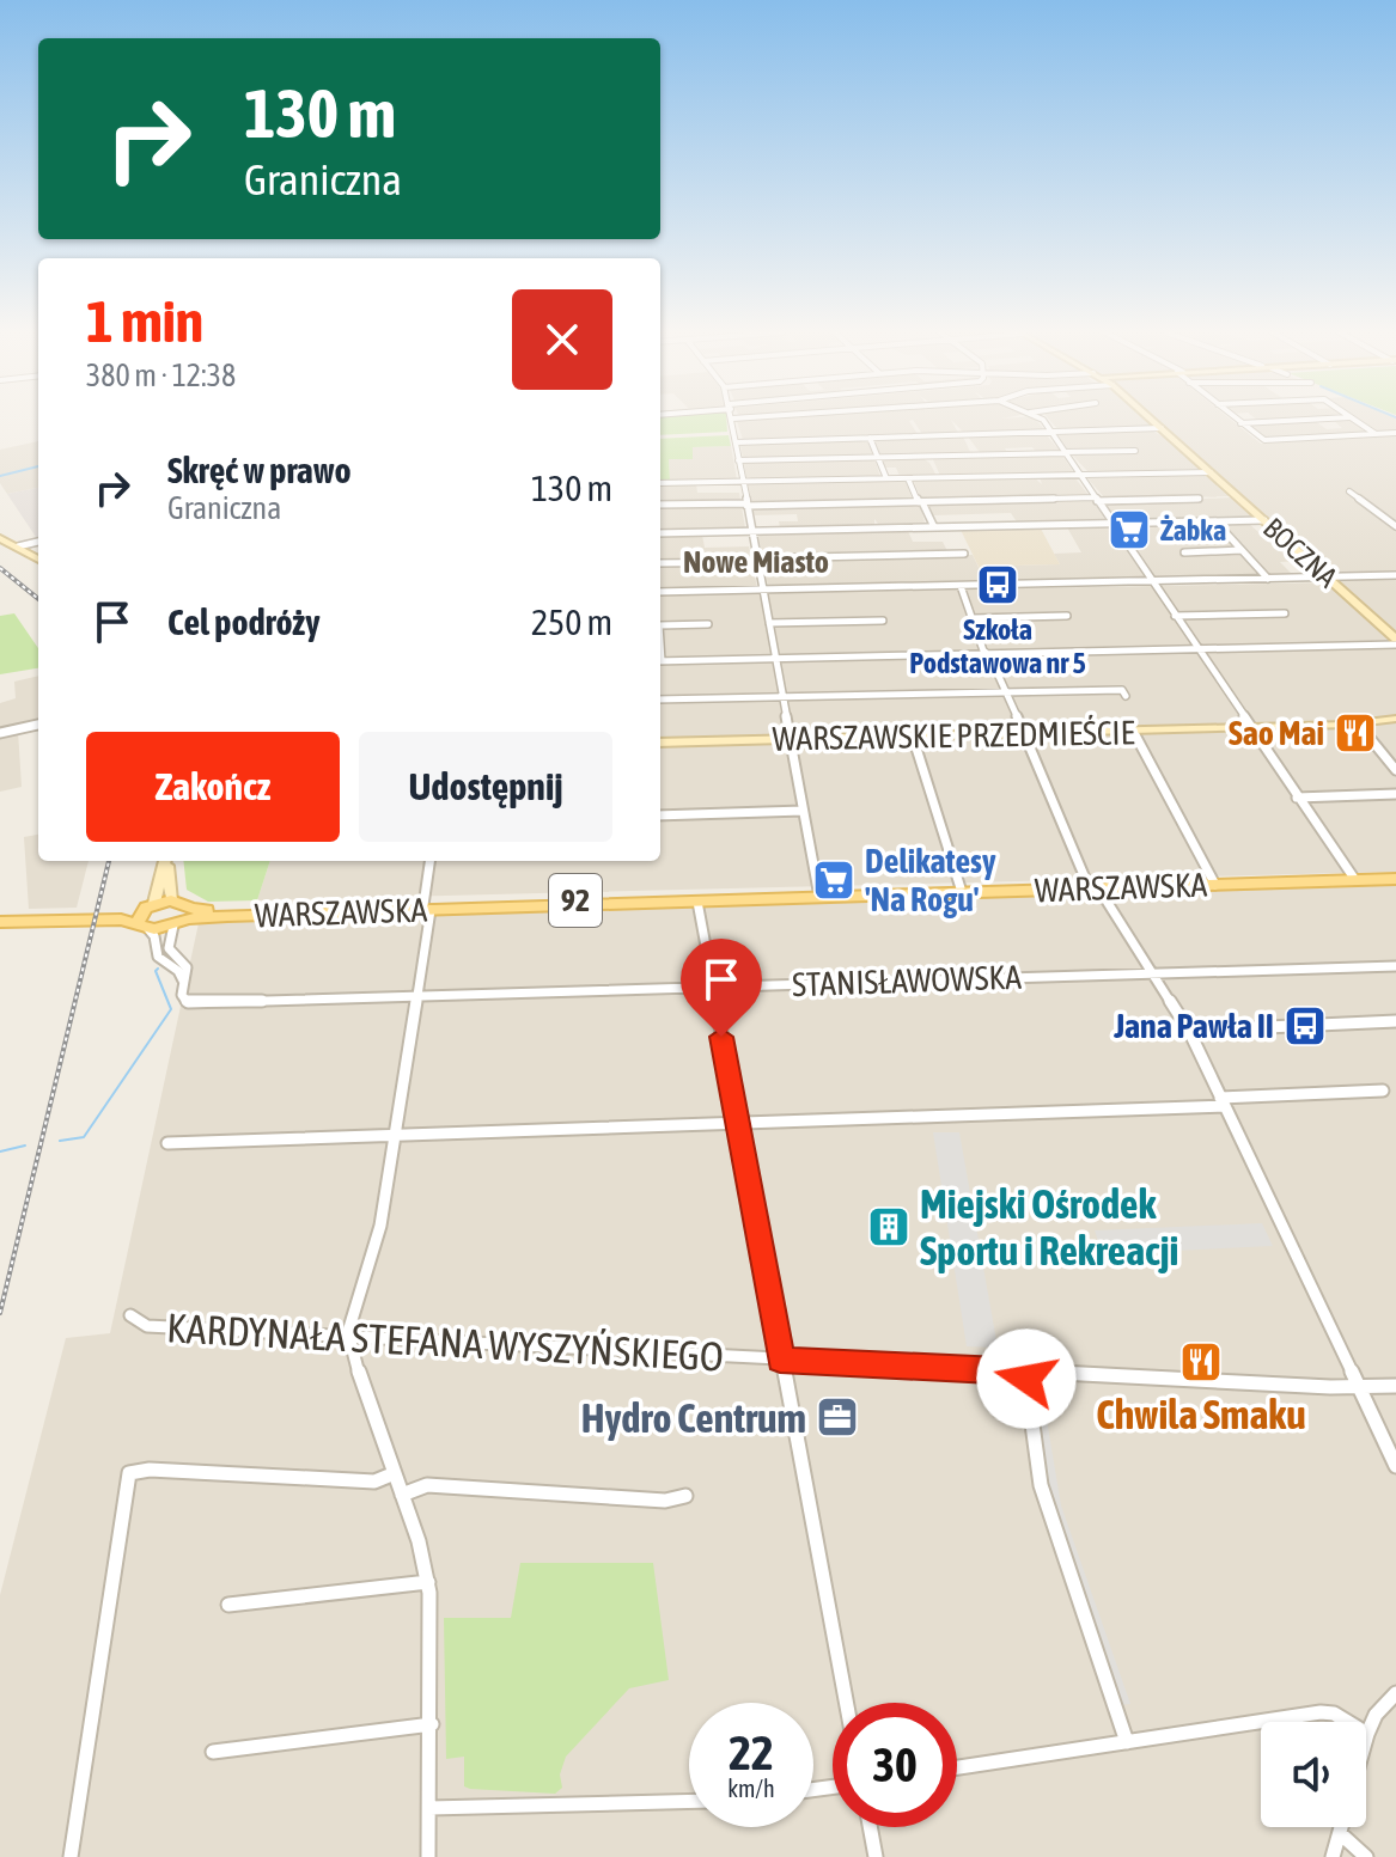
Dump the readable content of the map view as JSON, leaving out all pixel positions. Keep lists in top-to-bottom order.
{
  "streets": {
    "main road": ["WARSZAWSKA", "92"],
    "street": [
      "BOCZNA",
      "WARSZAWSKIE PRZEDMIEŚCIE",
      "STANISŁAWOWSKA",
      "KARDYNAŁA STEFANA WYSZYŃSKIEGO"
    ]
  },
  "crossings": [
    ["WARSZAWSKA", "92"]
  ],
  "districts": ["Nowe Miasto"],
  "places": {
    "supermarket": ["Żabka", "Delikatesy 'Na Rogu'"],
    "bus stop": ["Szkoła Podstawowa nr 5", "Jana Pawła II"],
    "restaurant": ["Sao Mai", "Chwila Smaku"],
    "building": ["Miejski Ośrodek Sportu i Rekreacji"],
    "office": ["Hydro Centrum"]
  },
  "page": {
    "turn": ["130 m", "Graniczna"],
    "heading": ["1 min", "380 m · 12:38"],
    "list": [
      {
        "name": "Skręć w prawo",
        "note": "Graniczna",
        "value": "130 m"
      },
      {
        "name": "Cel podróży",
        "value": "250 m"
      }
    ],
    "buttons": ["Zakończ", "Udostępnij"],
    "speed": "22 km/h",
    "limit": "30"
  }
}
